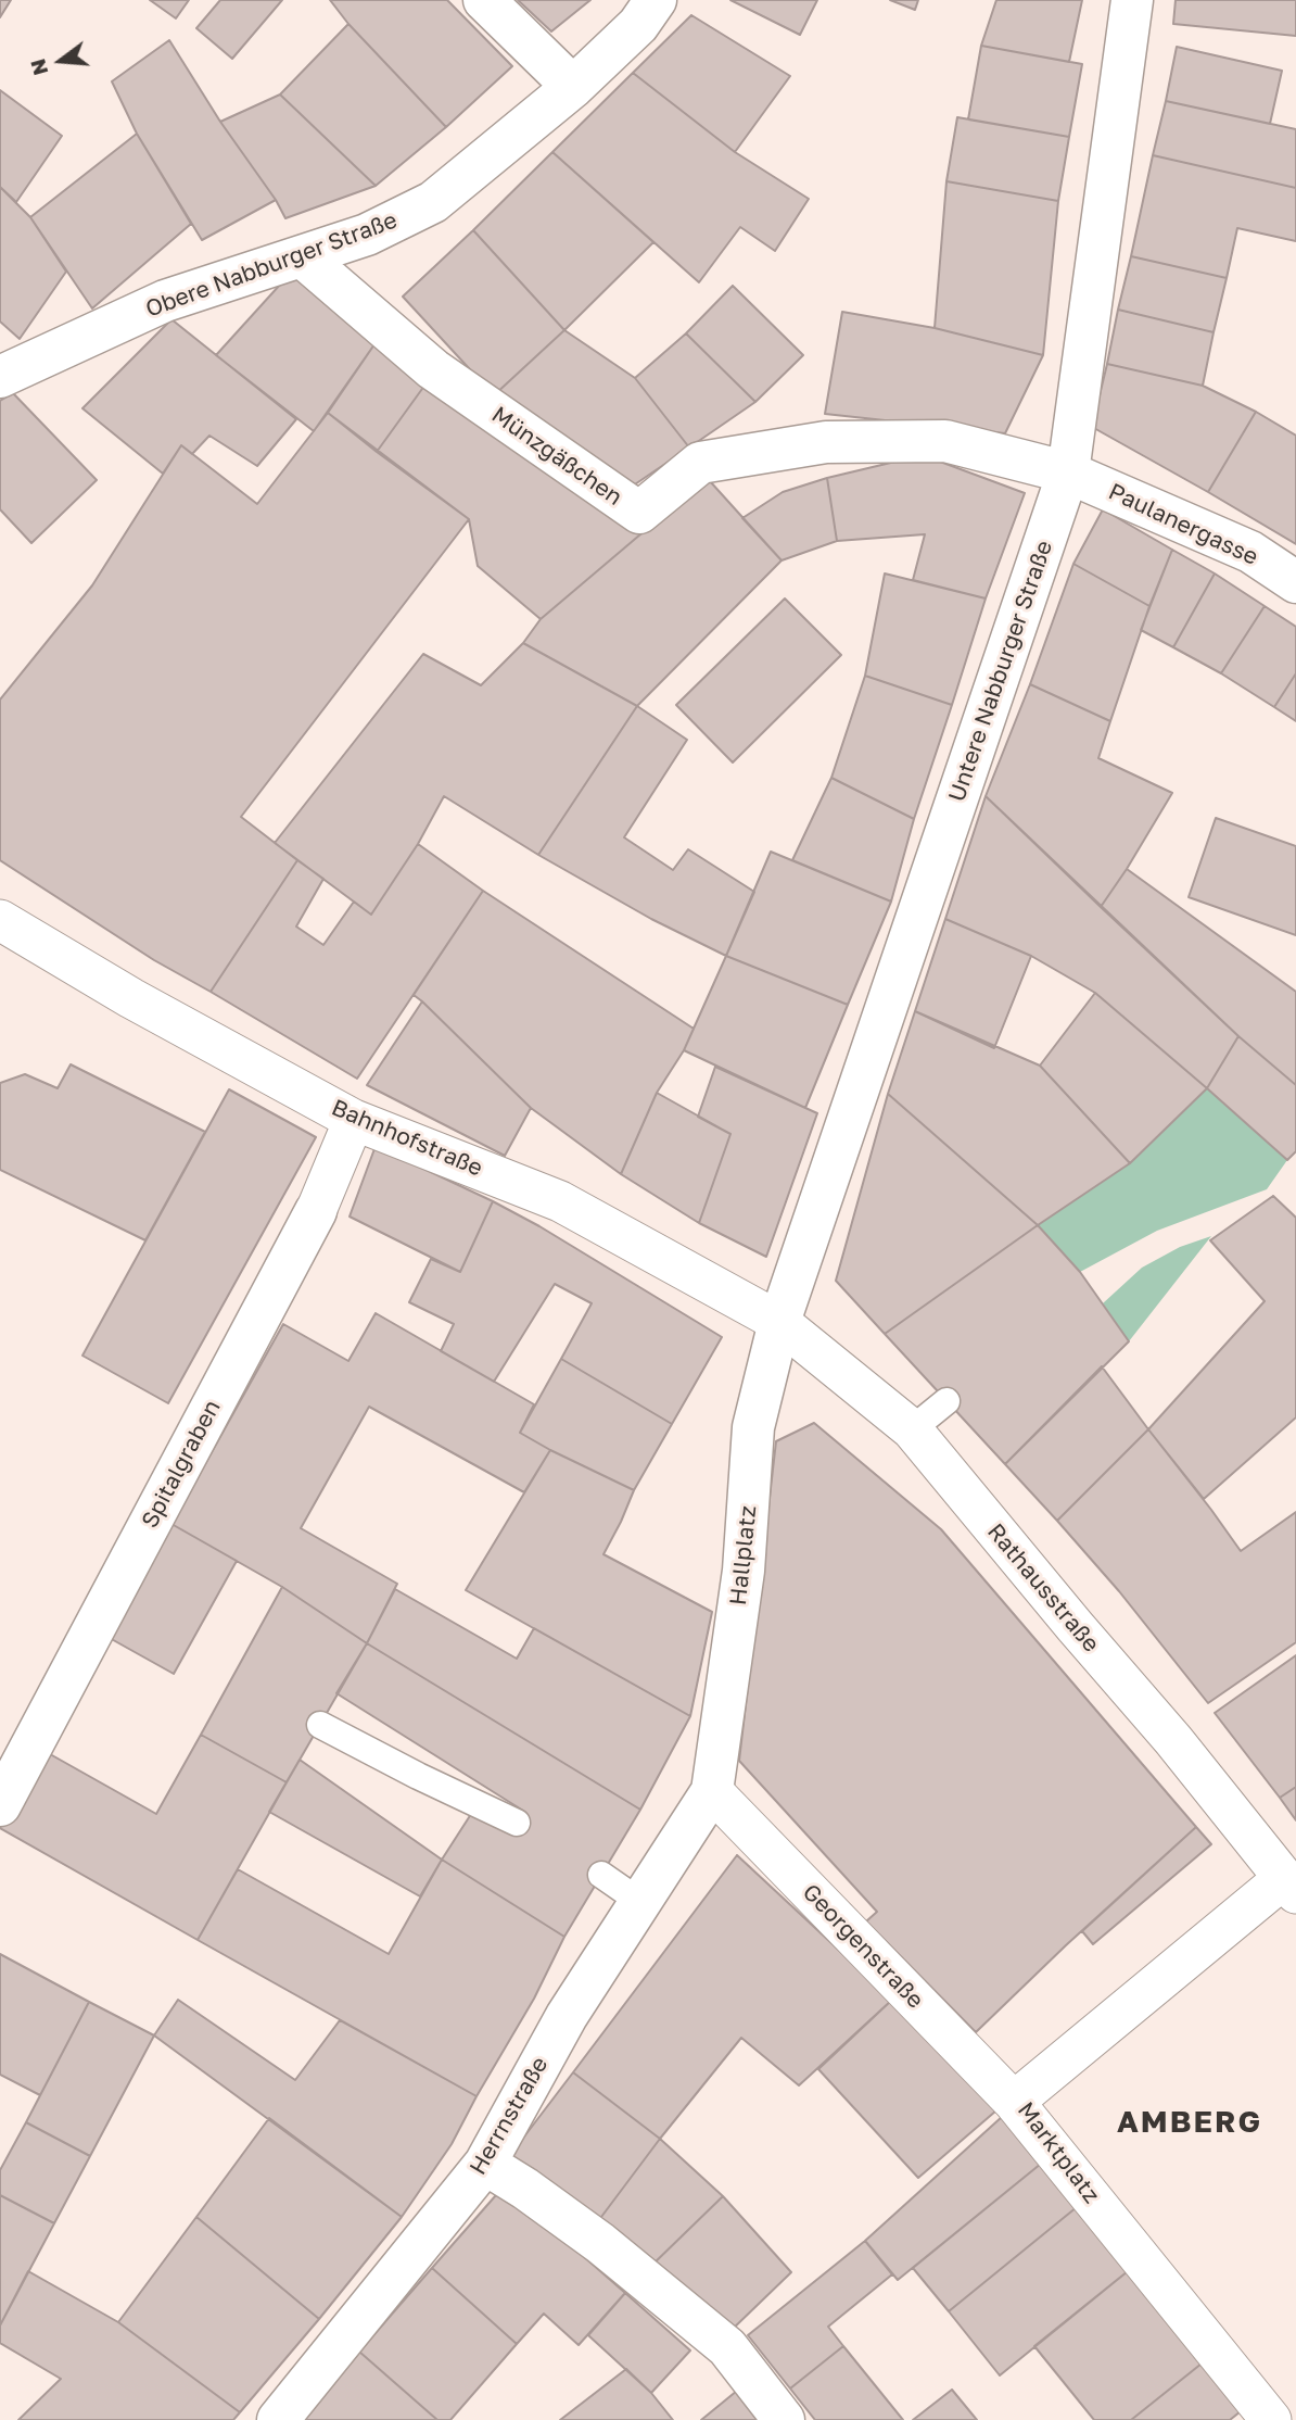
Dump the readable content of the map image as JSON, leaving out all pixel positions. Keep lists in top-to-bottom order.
{
  "streets": {
    "street": [
      "Obere Nabburger Straße",
      "Münzgäßchen",
      "Paulanergasse",
      "Untere Nabburger Straße",
      "Bahnhofstraße",
      "Spitalgraben",
      "Hallplatz",
      "Rathausstraße",
      "Georgenstraße",
      "Herrnstraße",
      "Marktplatz"
    ]
  },
  "crossings": [
    ["Obere Nabburger Straße", "Münzgäßchen"],
    ["Münzgäßchen", "Paulanergasse"],
    ["Münzgäßchen", "Untere Nabburger Straße"],
    ["Paulanergasse", "Untere Nabburger Straße"],
    ["Untere Nabburger Straße", "Bahnhofstraße"],
    ["Untere Nabburger Straße", "Hallplatz"],
    ["Untere Nabburger Straße", "Rathausstraße"],
    ["Bahnhofstraße", "Spitalgraben"],
    ["Bahnhofstraße", "Hallplatz"],
    ["Bahnhofstraße", "Rathausstraße"],
    ["Hallplatz", "Rathausstraße"],
    ["Hallplatz", "Georgenstraße"],
    ["Hallplatz", "Herrnstraße"],
    ["Rathausstraße", "Marktplatz"],
    ["Georgenstraße", "Herrnstraße"],
    ["Georgenstraße", "Marktplatz"]
  ],
  "districts": ["AMBERG"],
  "north": "left"
}
